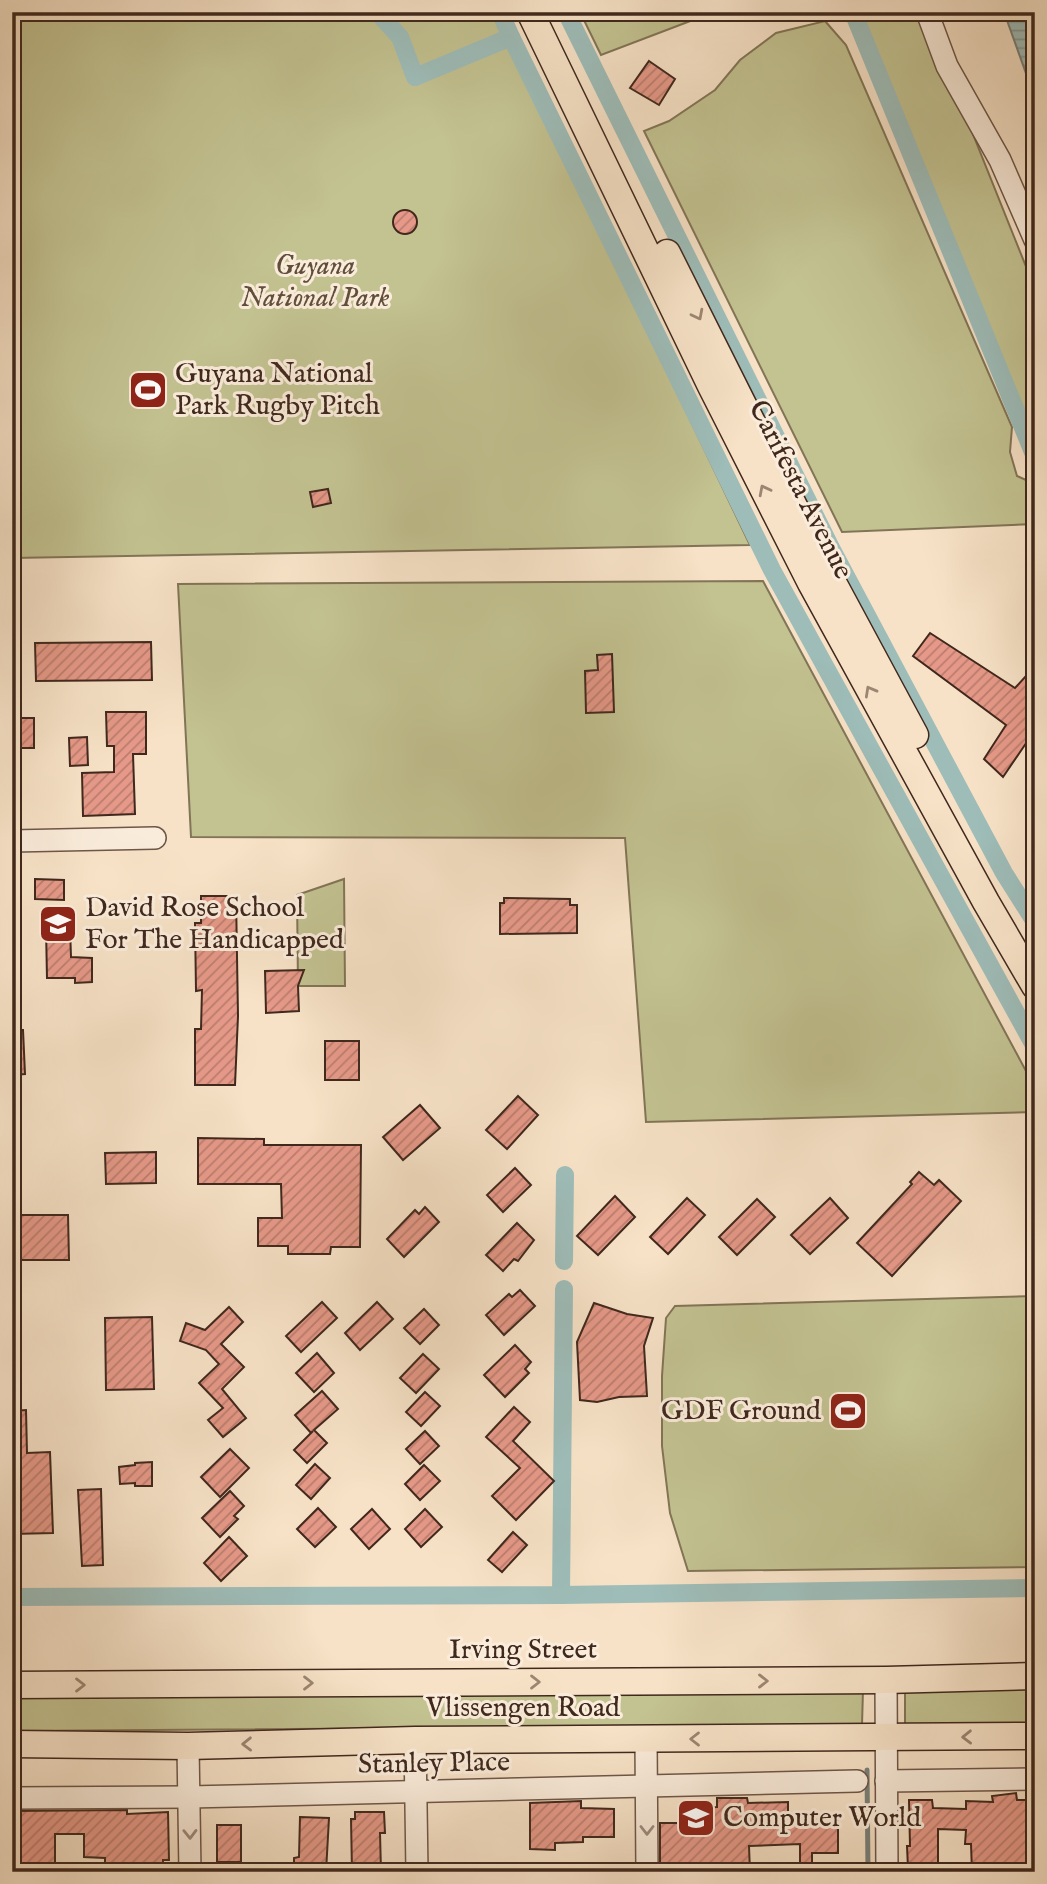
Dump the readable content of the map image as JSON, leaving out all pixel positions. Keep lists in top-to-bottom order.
{
  "streets": {
    "main road": ["Carifesta Avenue", "Irving Street", "Vlissengen Road"],
    "street": ["Stanley Place"]
  },
  "one_way": ["Irving Street", "Vlissengen Road"],
  "parks": ["Guyana National Park"],
  "places": {
    "sports": ["Guyana National Park Rugby Pitch", "GDF Ground"],
    "school or university": ["David Rose School For The Handicapped", "Computer World"]
  }
}
